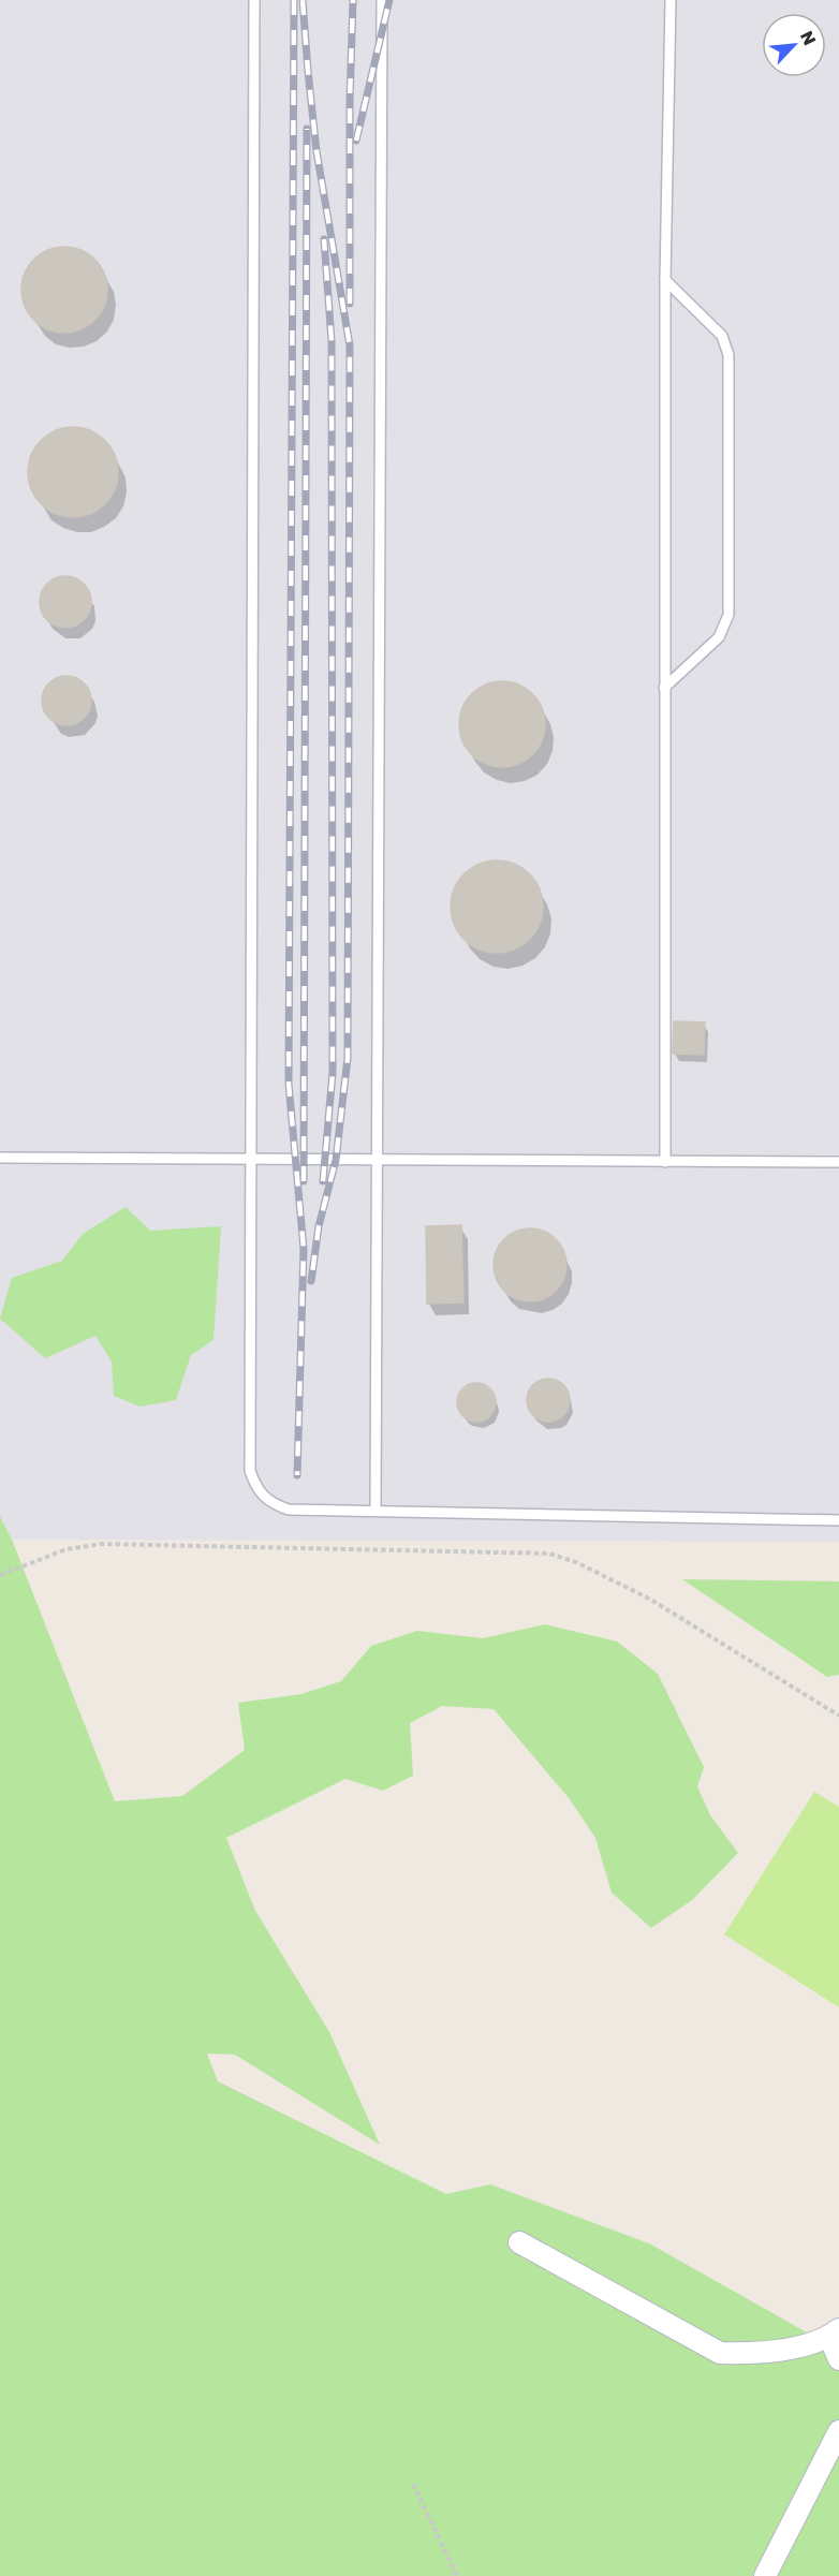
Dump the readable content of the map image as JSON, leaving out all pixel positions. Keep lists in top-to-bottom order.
{
  "north": "top right"
}
